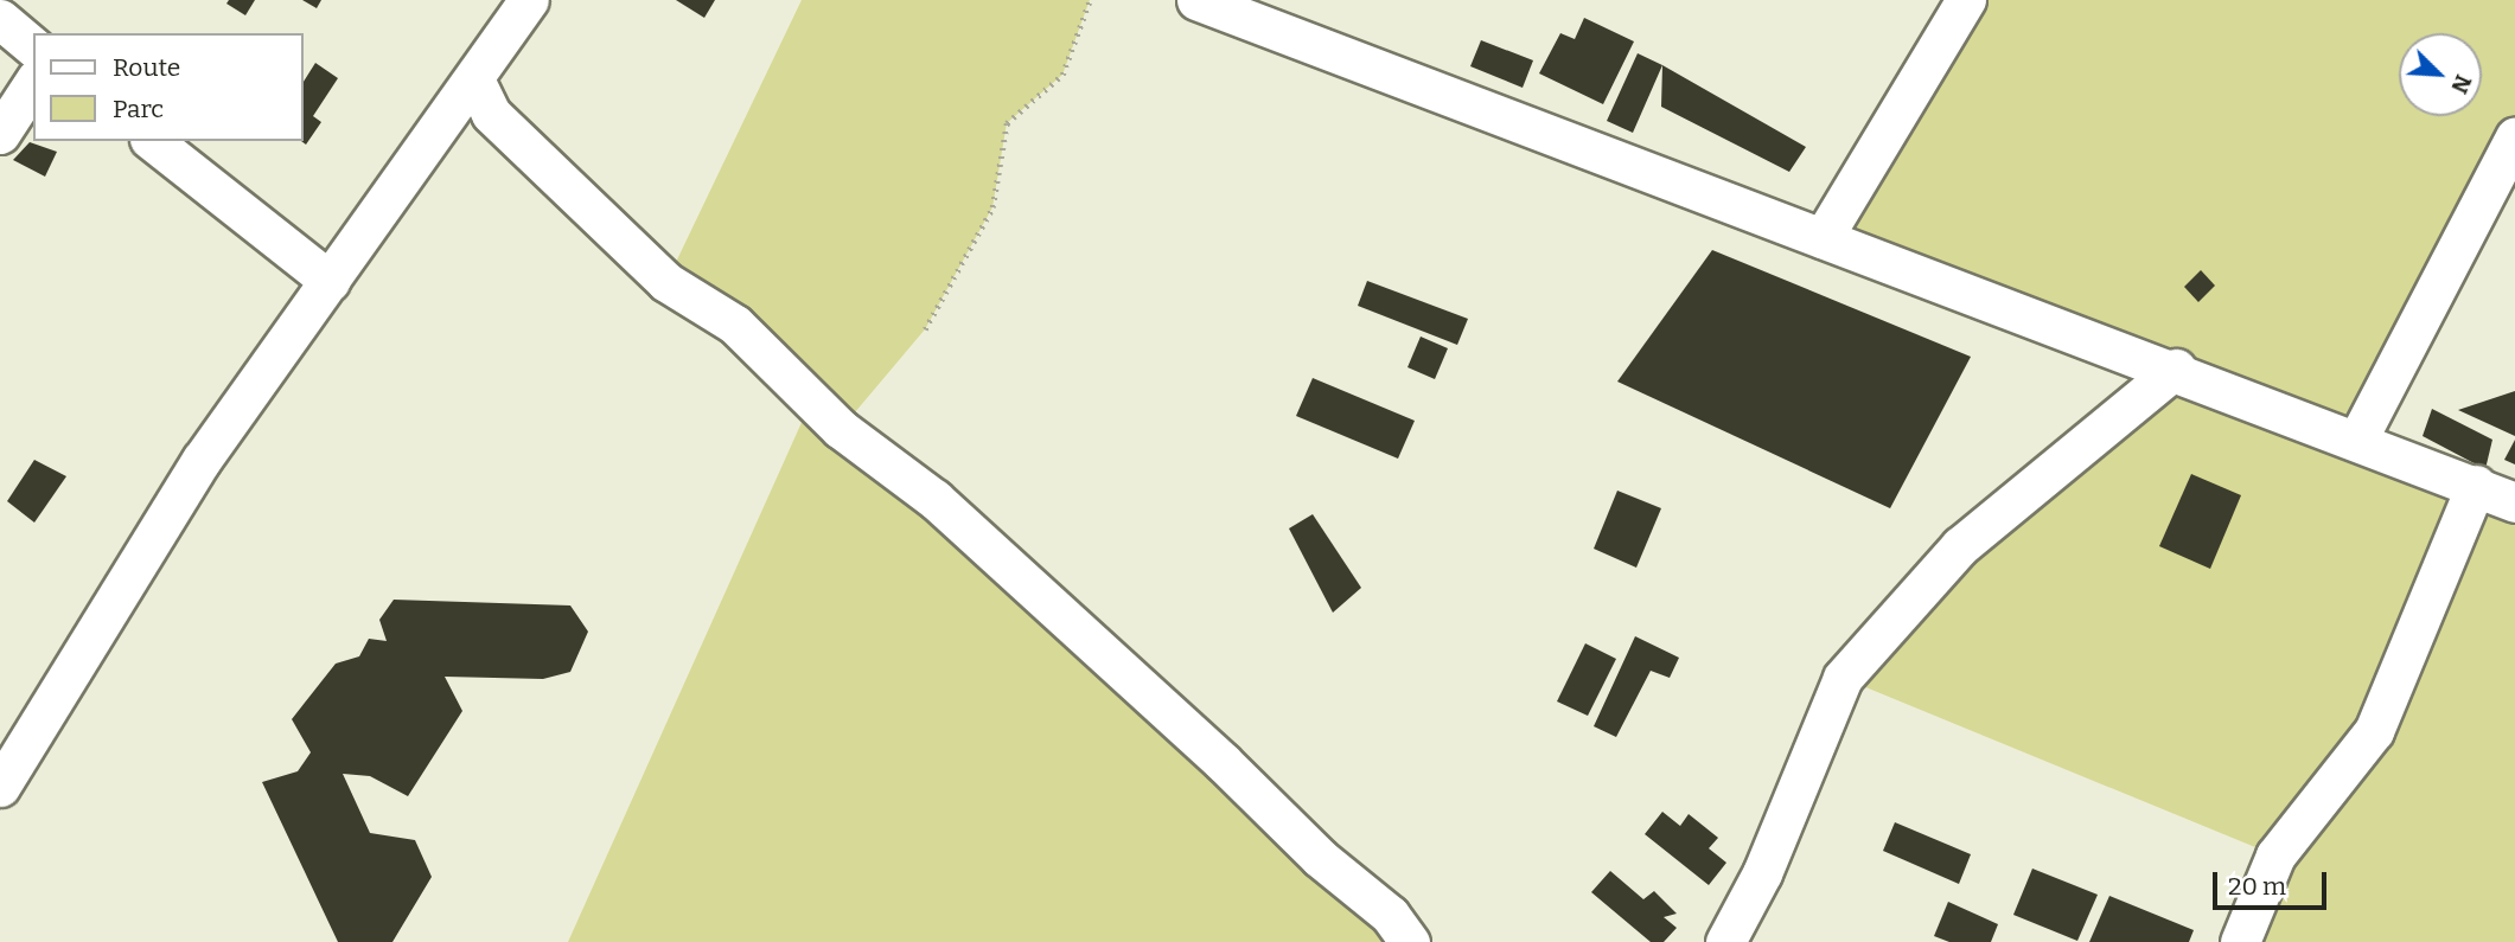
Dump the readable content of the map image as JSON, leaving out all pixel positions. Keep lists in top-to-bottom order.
{
  "legend": ["Route", "Parc"],
  "scale_bar": "20 m",
  "north": "bottom right"
}
